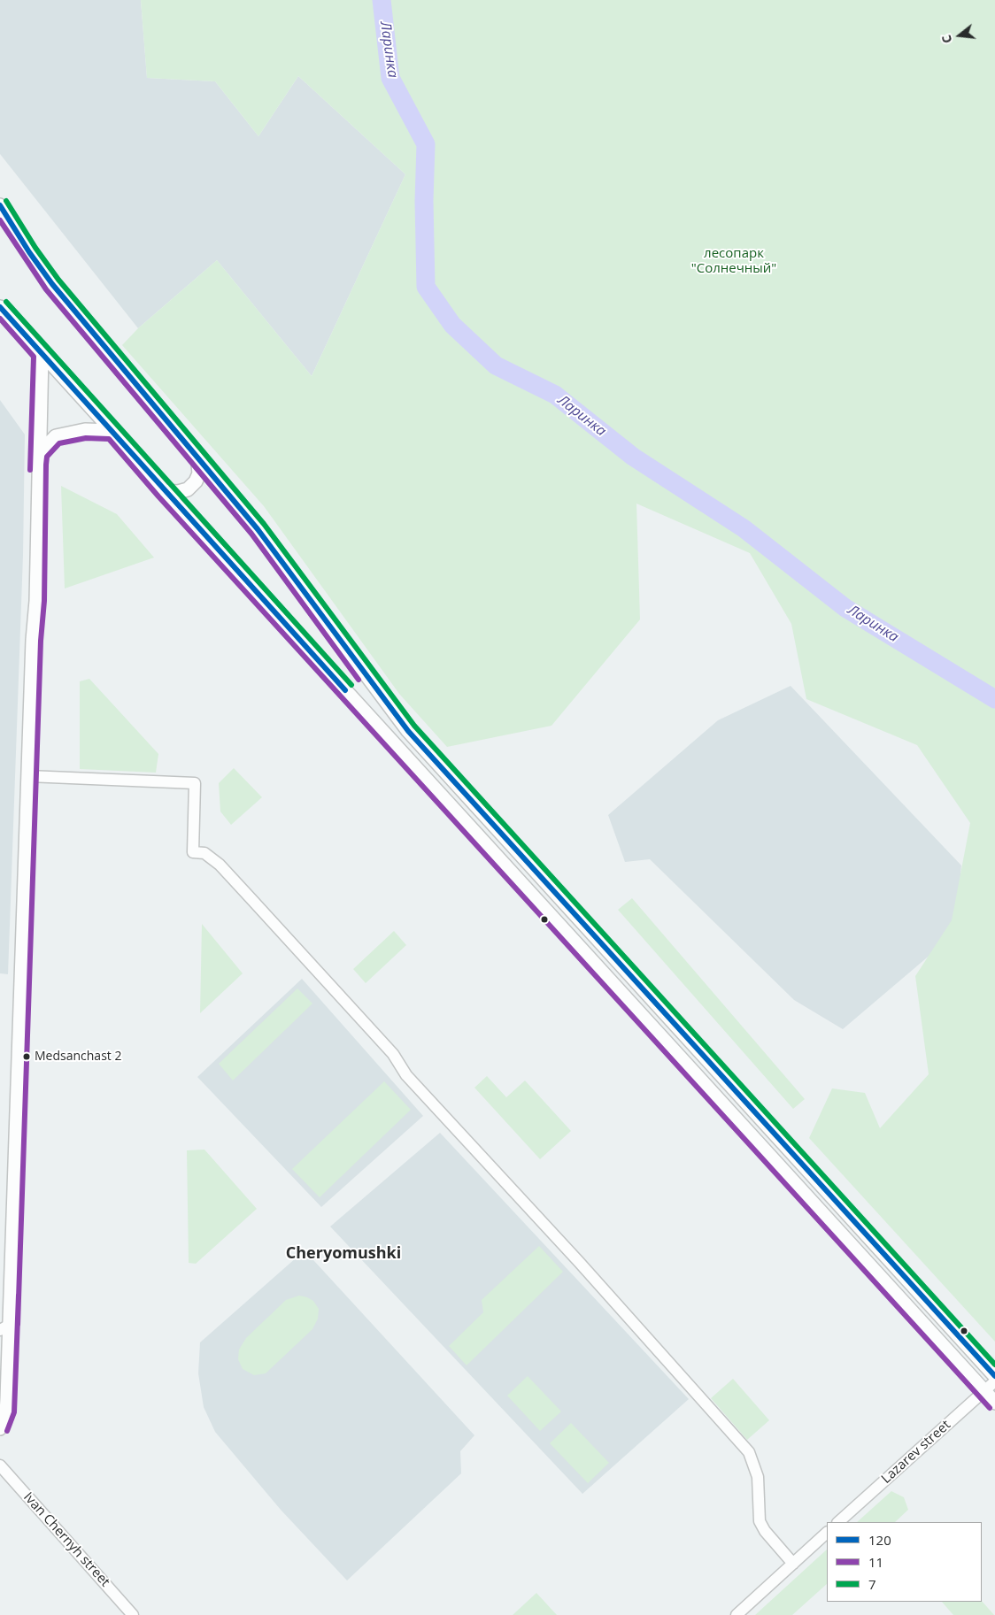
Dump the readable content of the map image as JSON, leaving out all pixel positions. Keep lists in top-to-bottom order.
{
  "streets": {
    "street": ["Lazarev street", "Ivan Chernyh street"]
  },
  "districts": ["Cheryomushki"],
  "water": ["Ларинка"],
  "parks": ["лесопарк \"Солнечный\""],
  "places": ["Medsanchast 2"],
  "lines": ["transit line 7", "transit line 120", "transit line 11"],
  "legend": ["120", "11", "7"],
  "north": "left"
}
